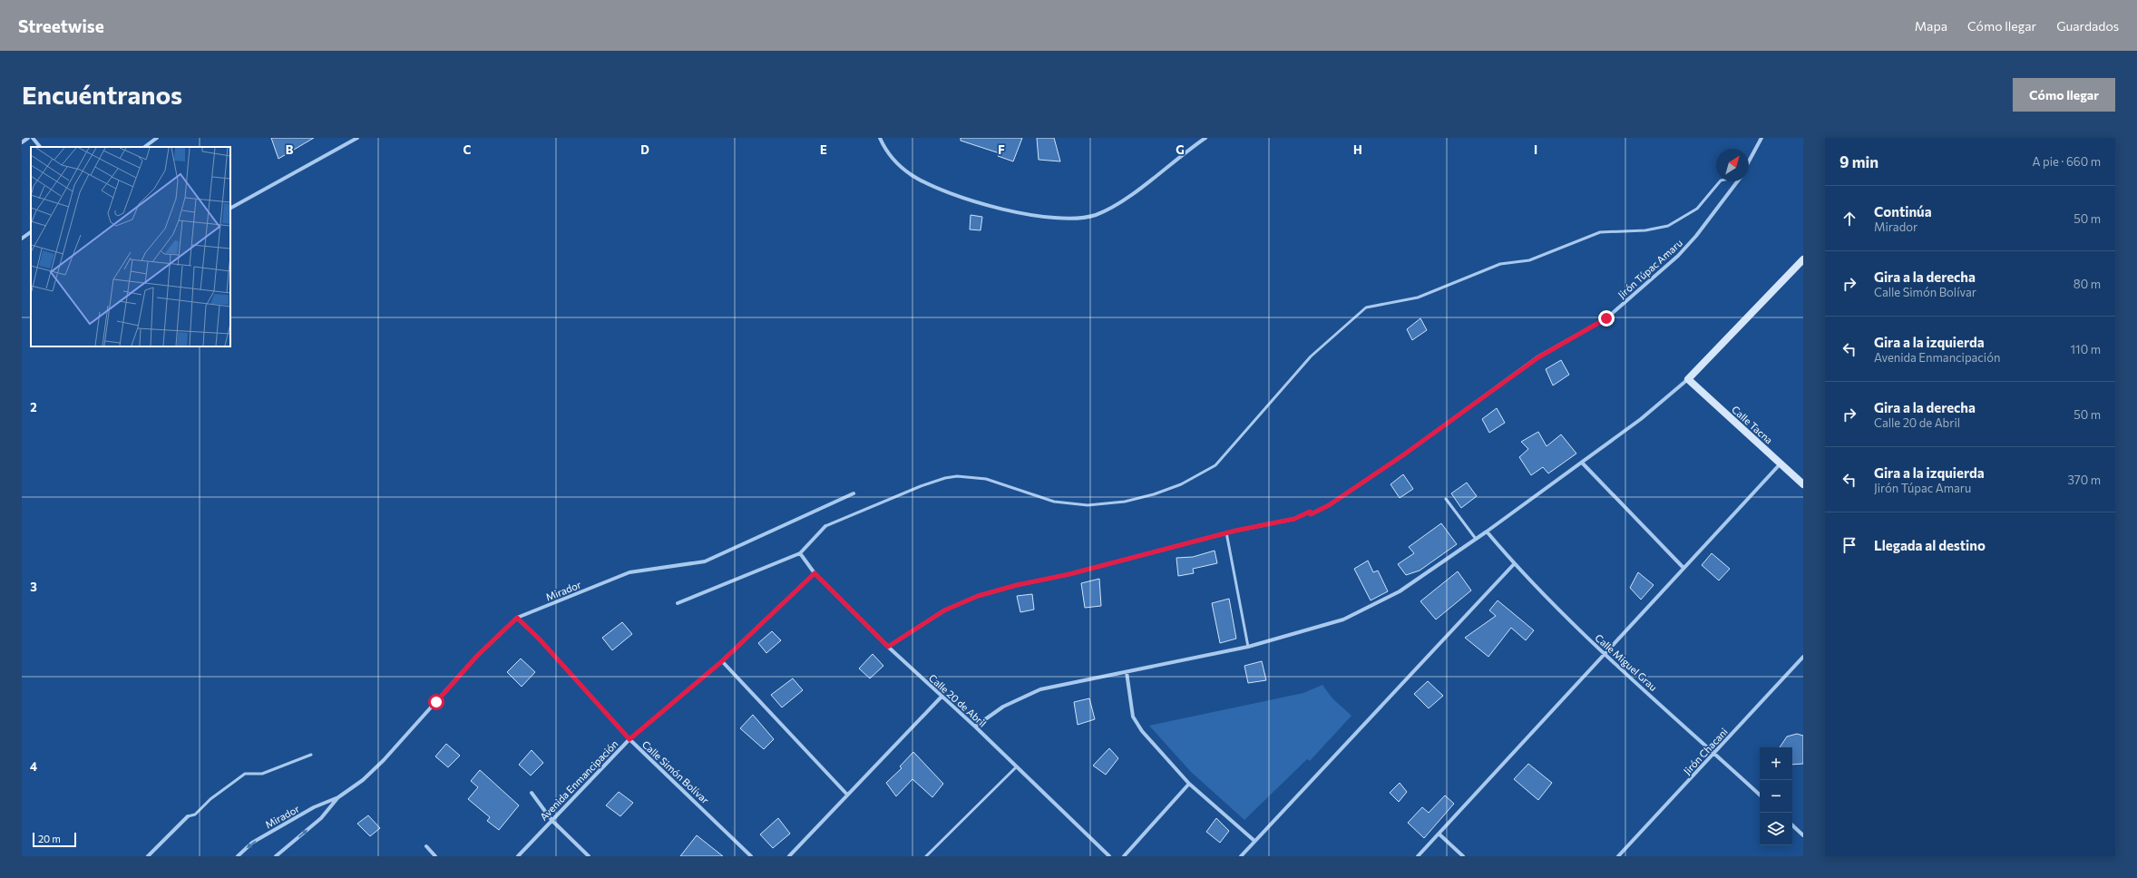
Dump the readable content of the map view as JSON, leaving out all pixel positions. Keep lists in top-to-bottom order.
{
  "streets": {
    "street": [
      "Jirón Túpac Amaru",
      "Calle Tacna",
      "Mirador",
      "Calle Miguel Grau",
      "Calle 20 de Abril",
      "Jirón Chacani",
      "Calle Simón Bolívar",
      "Avenida Enmancipación"
    ]
  },
  "crossings": [
    ["Jirón Túpac Amaru", "Calle 20 de Abril"],
    ["Mirador", "Calle Simón Bolívar"],
    ["Calle Miguel Grau", "Jirón Chacani"],
    ["Calle 20 de Abril", "Avenida Enmancipación"],
    ["Calle Simón Bolívar", "Avenida Enmancipación"]
  ],
  "scale_bar": "20 m",
  "north": "top right",
  "page": {
    "header": "Streetwise",
    "nav": ["Mapa", "Cómo llegar", "Guardados"],
    "buttons": "Cómo llegar",
    "title": "Encuéntranos",
    "heading": ["9 min", "A pie · 660 m"],
    "list": [
      ["Continúa", "Mirador", "50 m"],
      ["Gira a la derecha", "Calle Simón Bolívar", "80 m"],
      ["Gira a la izquierda", "Avenida Enmancipación", "110 m"],
      ["Gira a la derecha", "Calle 20 de Abril", "50 m"],
      ["Gira a la izquierda", "Jirón Túpac Amaru", "370 m"],
      "Llegada al destino"
    ],
    "map_buttons": ["+", "−"],
    "scale": "20 m"
  },
  "grid": {
    "columns": [
      "B",
      "C",
      "D",
      "E",
      "F",
      "G",
      "H",
      "I"
    ],
    "rows": ["2", "3", "4"]
  }
}
